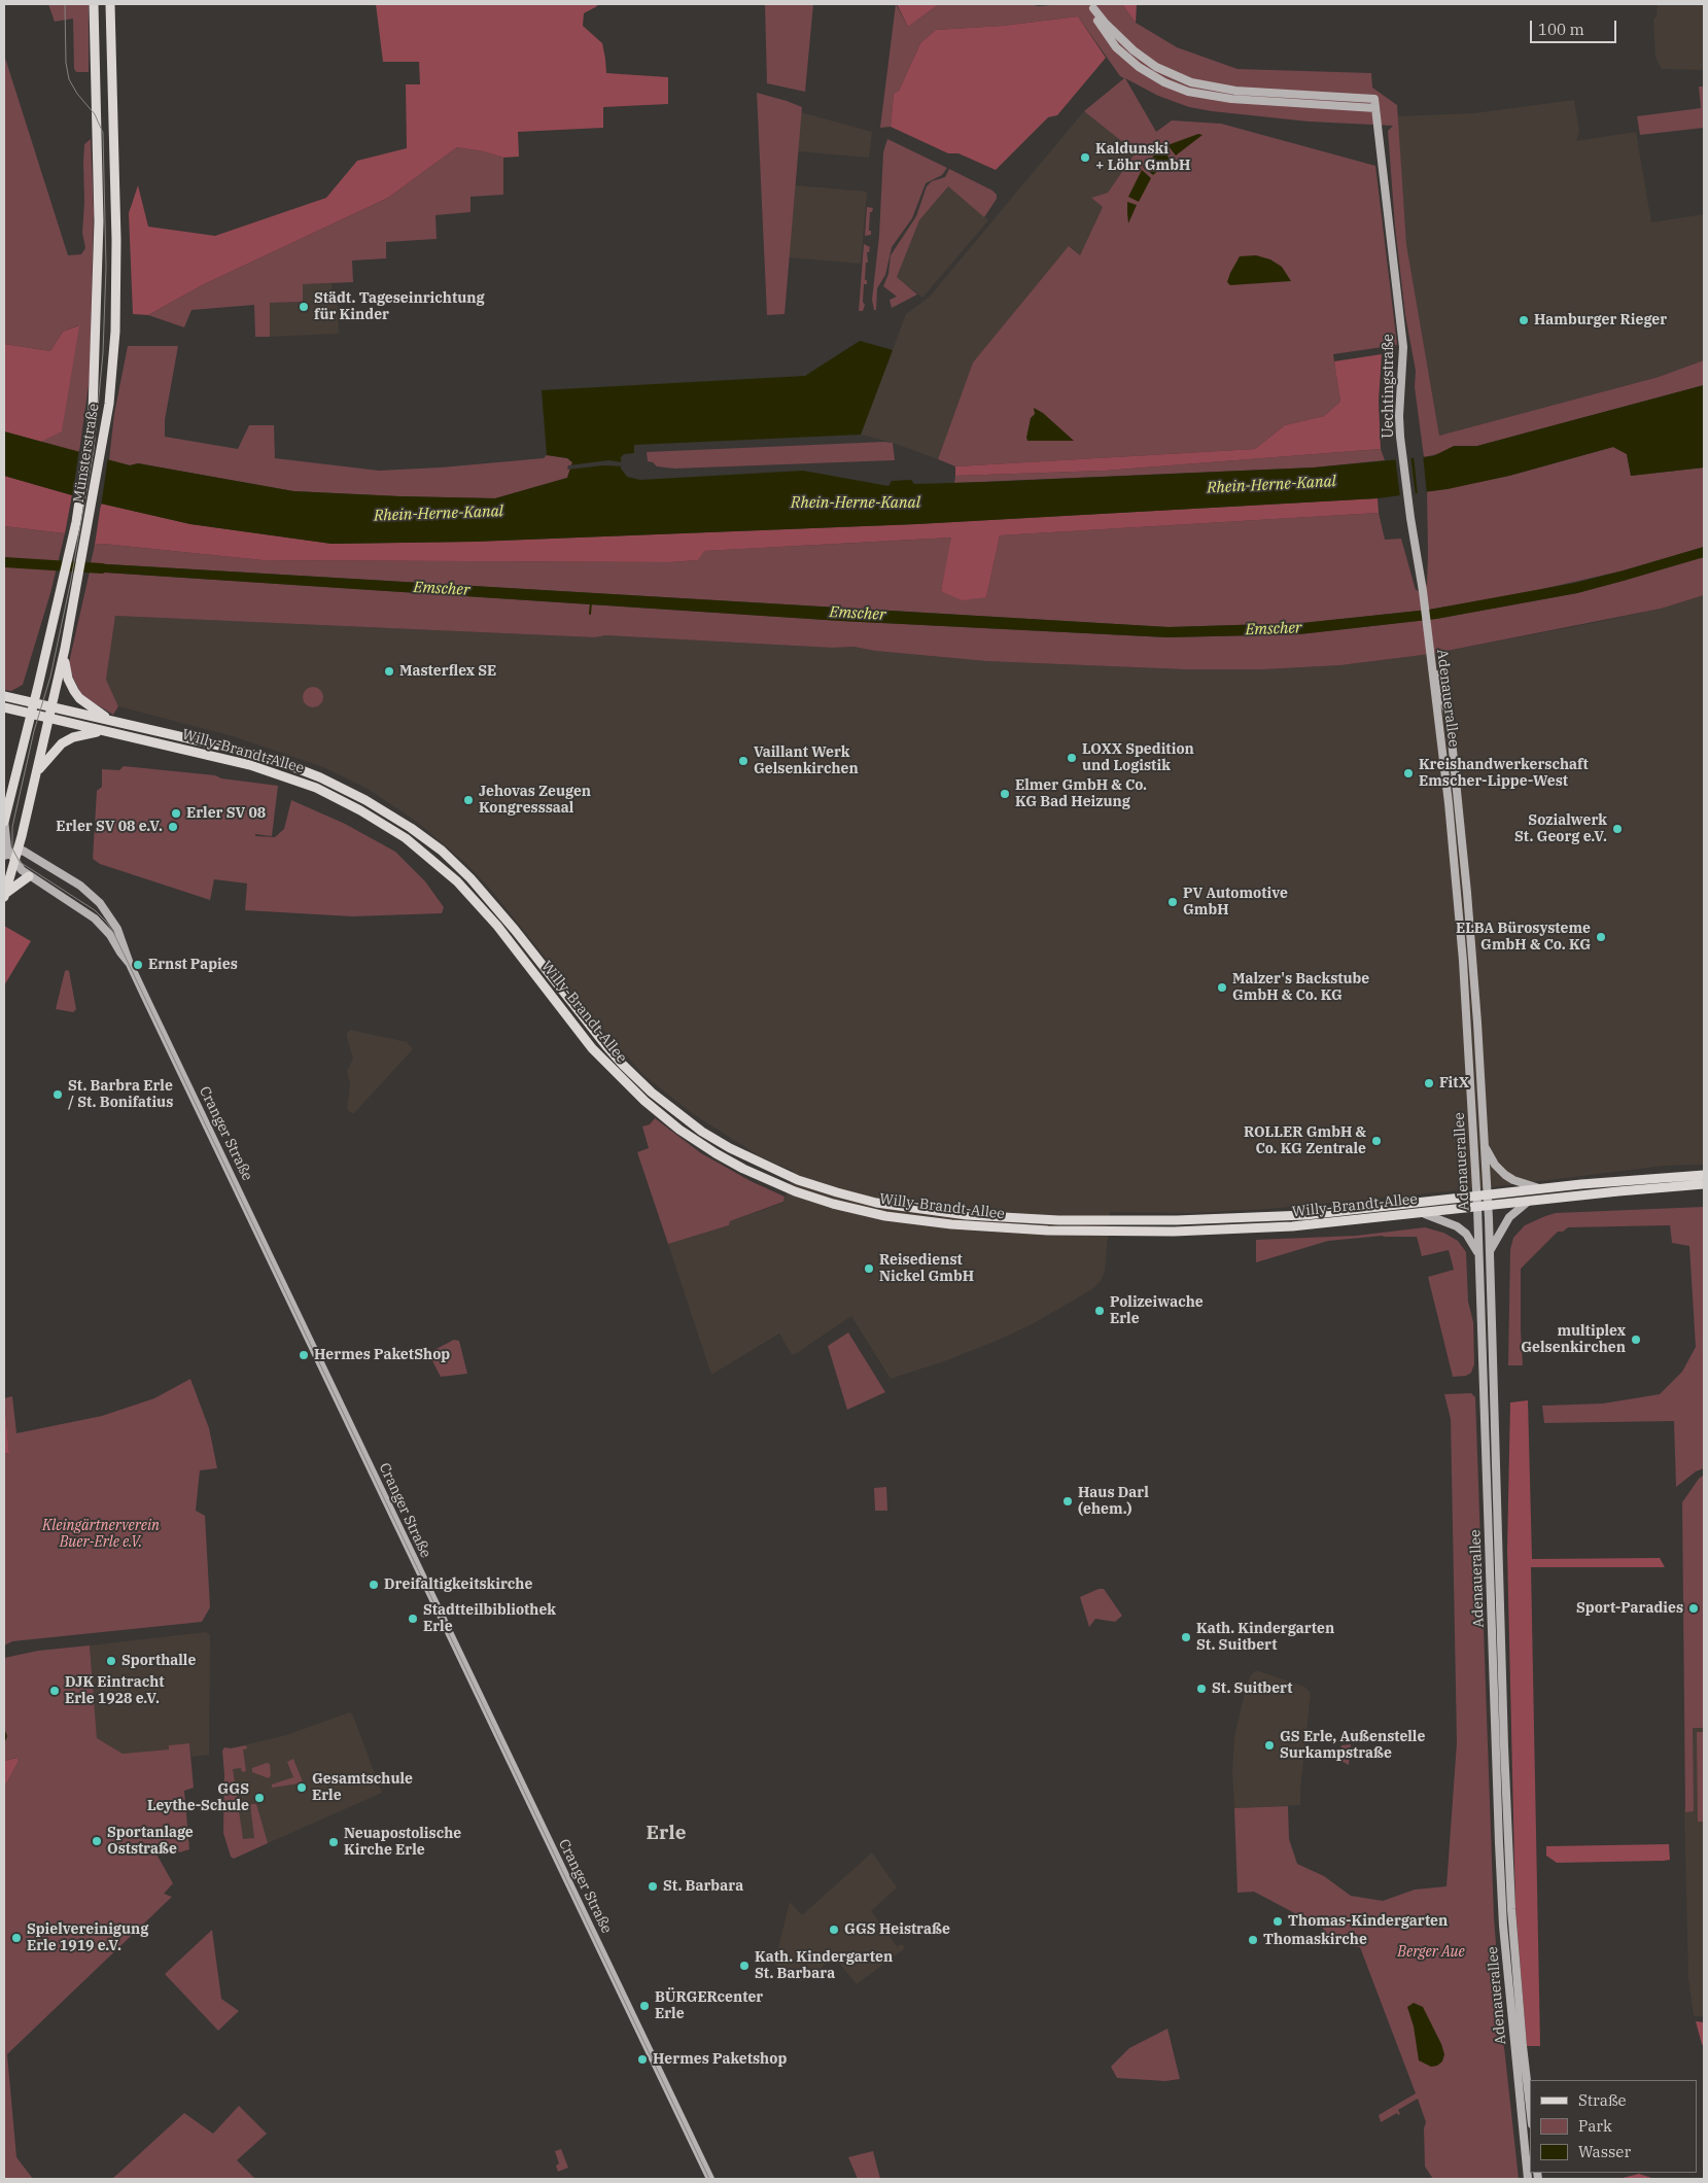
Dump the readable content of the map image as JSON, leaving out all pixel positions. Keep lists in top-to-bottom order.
{
  "streets": {
    "main road": [
      "Uechtingstraße",
      "Münsterstraße",
      "Adenauerallee",
      "Willy-Brandt-Allee",
      "Cranger Straße"
    ]
  },
  "crossings": [
    ["Uechtingstraße", "Adenauerallee"],
    ["Münsterstraße", "Willy-Brandt-Allee"],
    ["Münsterstraße", "Cranger Straße"],
    ["Adenauerallee", "Willy-Brandt-Allee"]
  ],
  "districts": ["Erle"],
  "water": ["Rhein-Herne-Kanal", "Emscher"],
  "parks": ["Kleingärtnerverein Buer-Erle e.V.", "Berger Aue"],
  "places": [
    "Kaldunski + Löhr GmbH",
    "Städt. Tageseinrichtung für Kinder",
    "Hamburger Rieger",
    "Masterflex SE",
    "LOXX Spedition und Logistik",
    "Vaillant Werk Gelsenkirchen",
    "Kreishandwerkerschaft Emscher-Lippe-West",
    "Elmer GmbH & Co. KG Bad Heizung",
    "Jehovas Zeugen Kongresssaal",
    "Erler SV 08",
    "Erler SV 08 e.V.",
    "Sozialwerk St. Georg e.V.",
    "PV Automotive GmbH",
    "ELBA Bürosysteme GmbH & Co. KG",
    "Ernst Papies",
    "Malzer's Backstube GmbH & Co. KG",
    "FitX",
    "St. Barbra Erle / St. Bonifatius",
    "ROLLER GmbH & Co. KG Zentrale",
    "Reisedienst Nickel GmbH",
    "Polizeiwache Erle",
    "multiplex Gelsenkirchen",
    "Hermes PaketShop",
    "Haus Darl (ehem.)",
    "Dreifaltigkeitskirche",
    "Sport-Paradies",
    "Stadtteilbibliothek Erle",
    "Kath. Kindergarten St. Suitbert",
    "Sporthalle",
    "St. Suitbert",
    "DJK Eintracht Erle 1928 e.V.",
    "GS Erle, Außenstelle Surkampstraße",
    "Gesamtschule Erle",
    "GGS Leythe-Schule",
    "Sportanlage Oststraße",
    "Neuapostolische Kirche Erle",
    "St. Barbara",
    "Thomas-Kindergarten",
    "GGS Heistraße",
    "Spielvereinigung Erle 1919 e.V.",
    "Thomaskirche",
    "Kath. Kindergarten St. Barbara",
    "BÜRGERcenter Erle",
    "Hermes Paketshop"
  ],
  "legend": ["Straße", "Park", "Wasser"],
  "scale_bar": "100 m"
}
